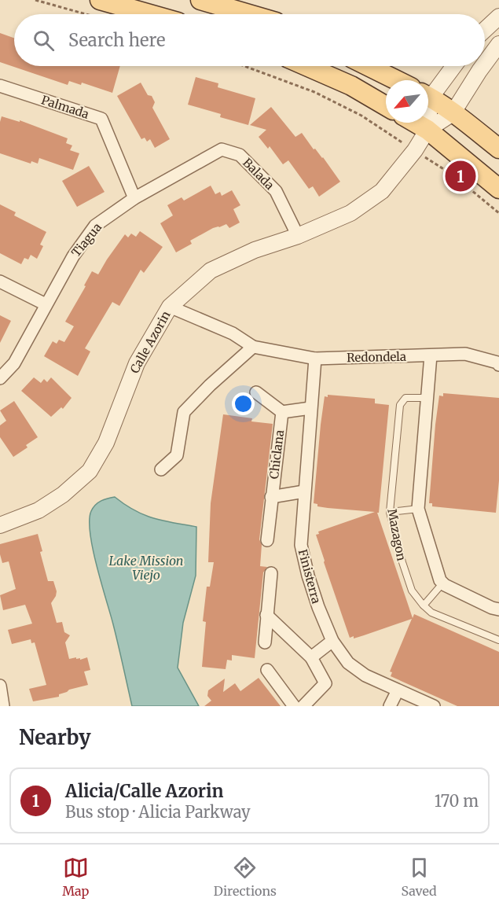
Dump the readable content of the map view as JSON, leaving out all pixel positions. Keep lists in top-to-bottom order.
{
  "streets": {
    "street": [
      "Palmada",
      "Balada",
      "Tiagua",
      "Calle Azorin",
      "Redondela",
      "Chiclana",
      "Finisterra"
    ],
    "lane": ["Mazagon"]
  },
  "crossings": [
    ["Palmada", "Tiagua"],
    ["Balada", "Tiagua"],
    ["Balada", "Calle Azorin"],
    ["Calle Azorin", "Redondela"],
    ["Redondela", "Finisterra"],
    ["Chiclana", "Finisterra"]
  ],
  "water": ["Lake Mission Viejo"],
  "north": "bottom left",
  "page": {
    "search": "Search here",
    "pins": "1",
    "heading": "Nearby",
    "list": [
      {
        "mark": "1",
        "name": "Alicia/Calle Azorin",
        "note": "Bus stop · Alicia Parkway",
        "value": "170 m"
      }
    ],
    "nav": ["Map", "Directions", "Saved"]
  }
}
